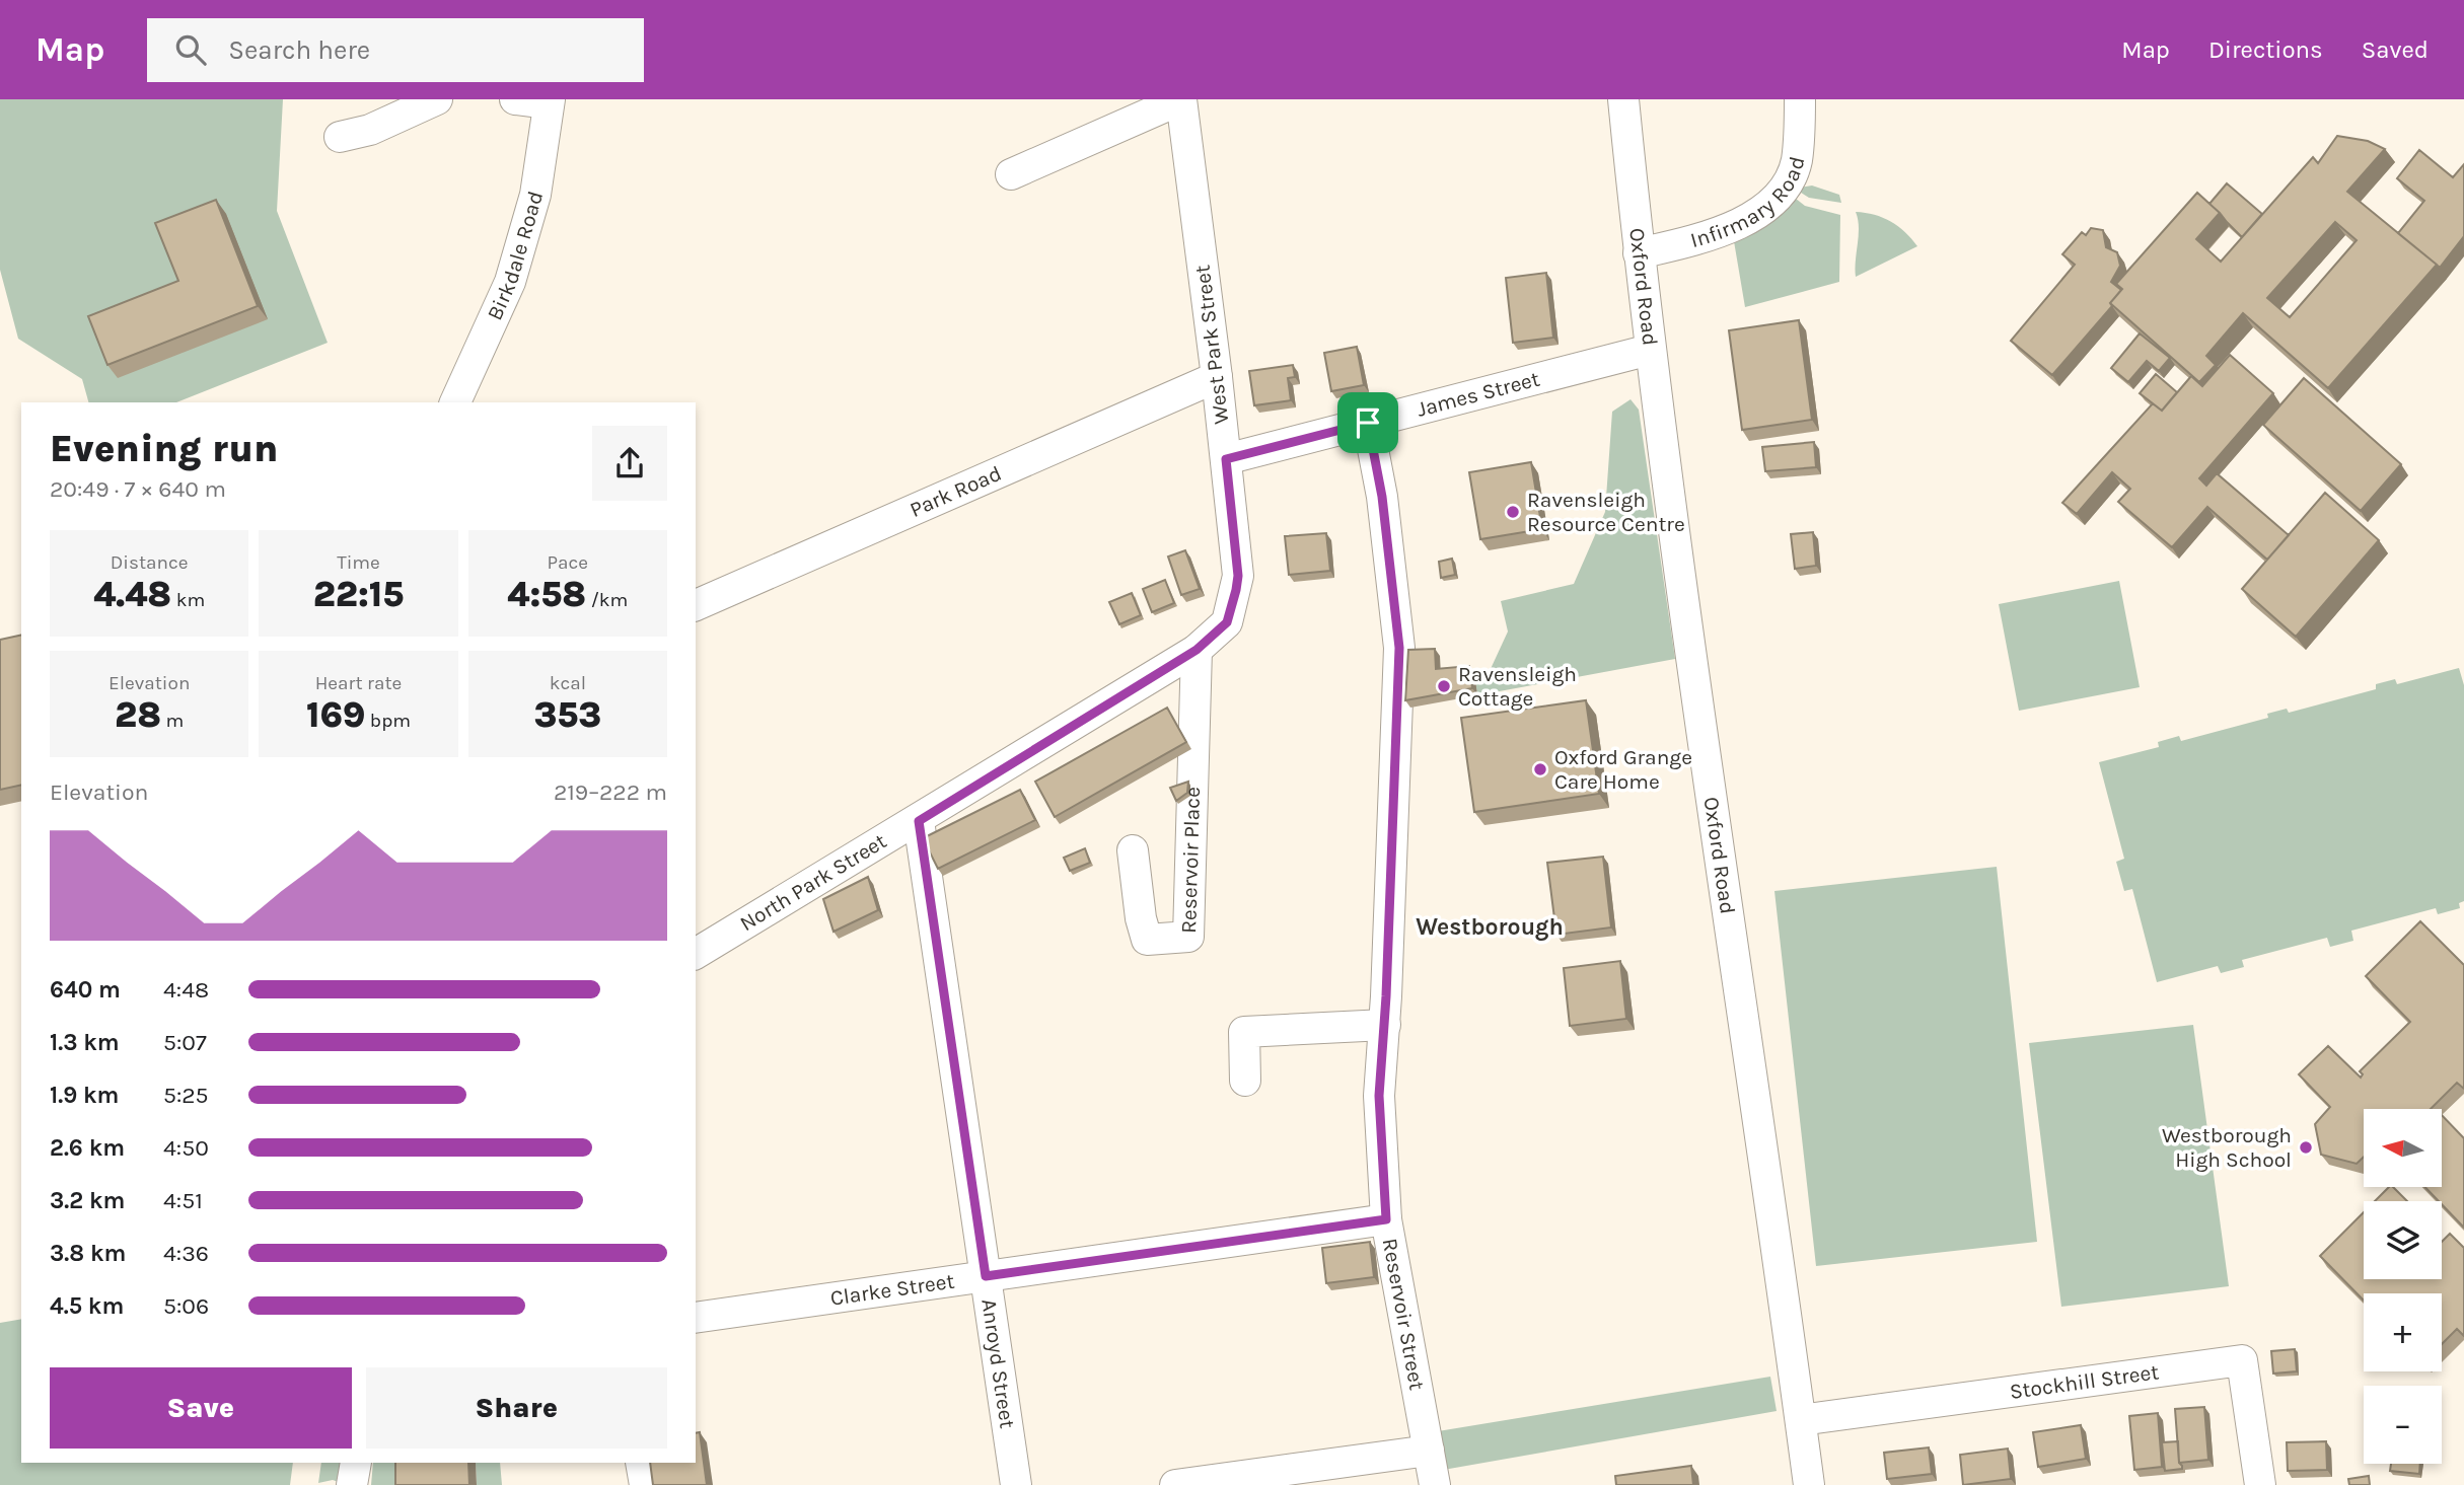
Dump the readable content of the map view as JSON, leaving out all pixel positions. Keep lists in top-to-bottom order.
{
  "streets": {
    "street": [
      "Infirmary Road",
      "Birkdale Road",
      "Oxford Road",
      "West Park Street",
      "James Street",
      "Park Road",
      "Reservoir Place",
      "North Park Street",
      "Clarke Street",
      "Reservoir Street",
      "Anroyd Street",
      "Stockhill Street"
    ]
  },
  "crossings": [
    ["Infirmary Road", "Oxford Road"],
    ["Oxford Road", "James Street"],
    ["Oxford Road", "Stockhill Street"],
    ["West Park Street", "James Street"],
    ["West Park Street", "Park Road"],
    ["West Park Street", "North Park Street"],
    ["James Street", "Reservoir Street"],
    ["Reservoir Place", "North Park Street"],
    ["North Park Street", "Anroyd Street"],
    ["Clarke Street", "Reservoir Street"],
    ["Clarke Street", "Anroyd Street"]
  ],
  "districts": ["Westborough"],
  "places": [
    "Ravensleigh Resource Centre",
    "Ravensleigh Cottage",
    "Oxford Grange Care Home",
    "Westborough High School"
  ],
  "north": "left",
  "page": {
    "header": "Map",
    "search": "Search here",
    "nav": ["Map", "Directions", "Saved"],
    "heading": ["Evening run", "20:49 · 7 × 640 m"],
    "stats": [
      ["Distance", "4.48 km"],
      ["Time", "22:15"],
      ["Pace", "4:58 /km"],
      ["Elevation", "28 m"],
      ["Heart rate", "169 bpm"],
      ["kcal", "353"]
    ],
    "chart": ["Elevation", "219–222 m"],
    "list": [
      {
        "name": "640 m",
        "note": "4:48"
      },
      {
        "name": "1.3 km",
        "note": "5:07"
      },
      {
        "name": "1.9 km",
        "note": "5:25"
      },
      {
        "name": "2.6 km",
        "note": "4:50"
      },
      {
        "name": "3.2 km",
        "note": "4:51"
      },
      {
        "name": "3.8 km",
        "note": "4:36"
      },
      {
        "name": "4.5 km",
        "note": "5:06"
      }
    ],
    "map_buttons": ["+", "−"],
    "buttons": ["Save", "Share"]
  }
}
